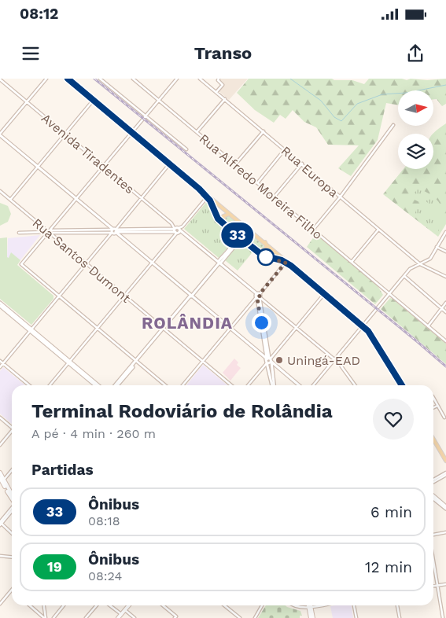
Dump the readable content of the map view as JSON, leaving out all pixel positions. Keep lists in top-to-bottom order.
{
  "streets": {
    "street": [
      "Avenida Tiradentes",
      "Rua Europa",
      "Rua Alfredo Moreira Filho",
      "Rua Santos Dumont"
    ]
  },
  "districts": ["ROLÂNDIA"],
  "places": ["Uningá-EAD"],
  "lines": ["bus line 33"],
  "north": "right",
  "page": {
    "status": "08:12",
    "header": "Transo",
    "on_map": "33",
    "heading": [
      ["Terminal Rodoviário de Rolândia", "A pé · 4 min · 260 m"],
      "Partidas"
    ],
    "list": [
      {
        "mark": "33",
        "name": "Ônibus",
        "note": "08:18",
        "value": "6 min"
      },
      {
        "mark": "19",
        "name": "Ônibus",
        "note": "08:24",
        "value": "12 min"
      }
    ]
  }
}
